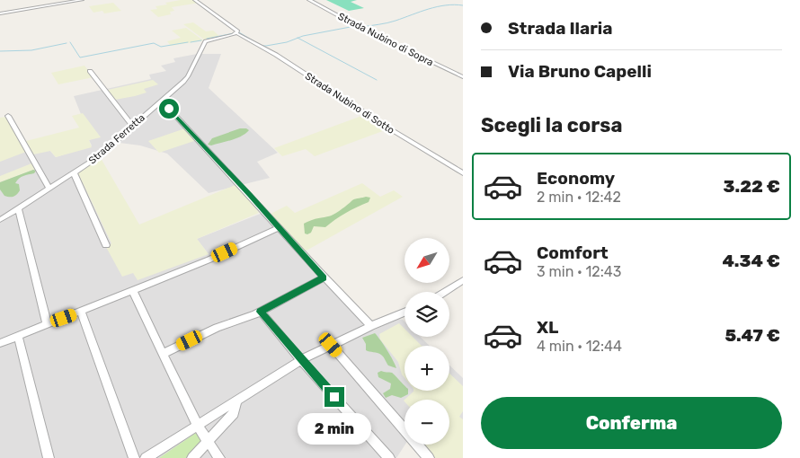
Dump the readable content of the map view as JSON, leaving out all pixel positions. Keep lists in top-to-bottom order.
{
  "streets": {
    "street": ["Strada Nubino di Sopra", "Strada Nubino di Sotto", "Strada Ferretta"]
  },
  "crossings": [
    ["Strada Nubino di Sotto", "Strada Ferretta"]
  ],
  "north": "bottom left",
  "page": {
    "banner": ["Strada Ilaria", "Via Bruno Capelli"],
    "heading": "Scegli la corsa",
    "list": [
      {
        "name": "Economy",
        "note": "2 min · 12:42",
        "value": "3.22 €"
      },
      {
        "name": "Comfort",
        "note": "3 min · 12:43",
        "value": "4.34 €"
      },
      {
        "name": "XL",
        "note": "4 min · 12:44",
        "value": "5.47 €"
      }
    ],
    "map_buttons": ["+", "−"],
    "buttons": "Conferma",
    "bubble": "2 min"
  }
}
